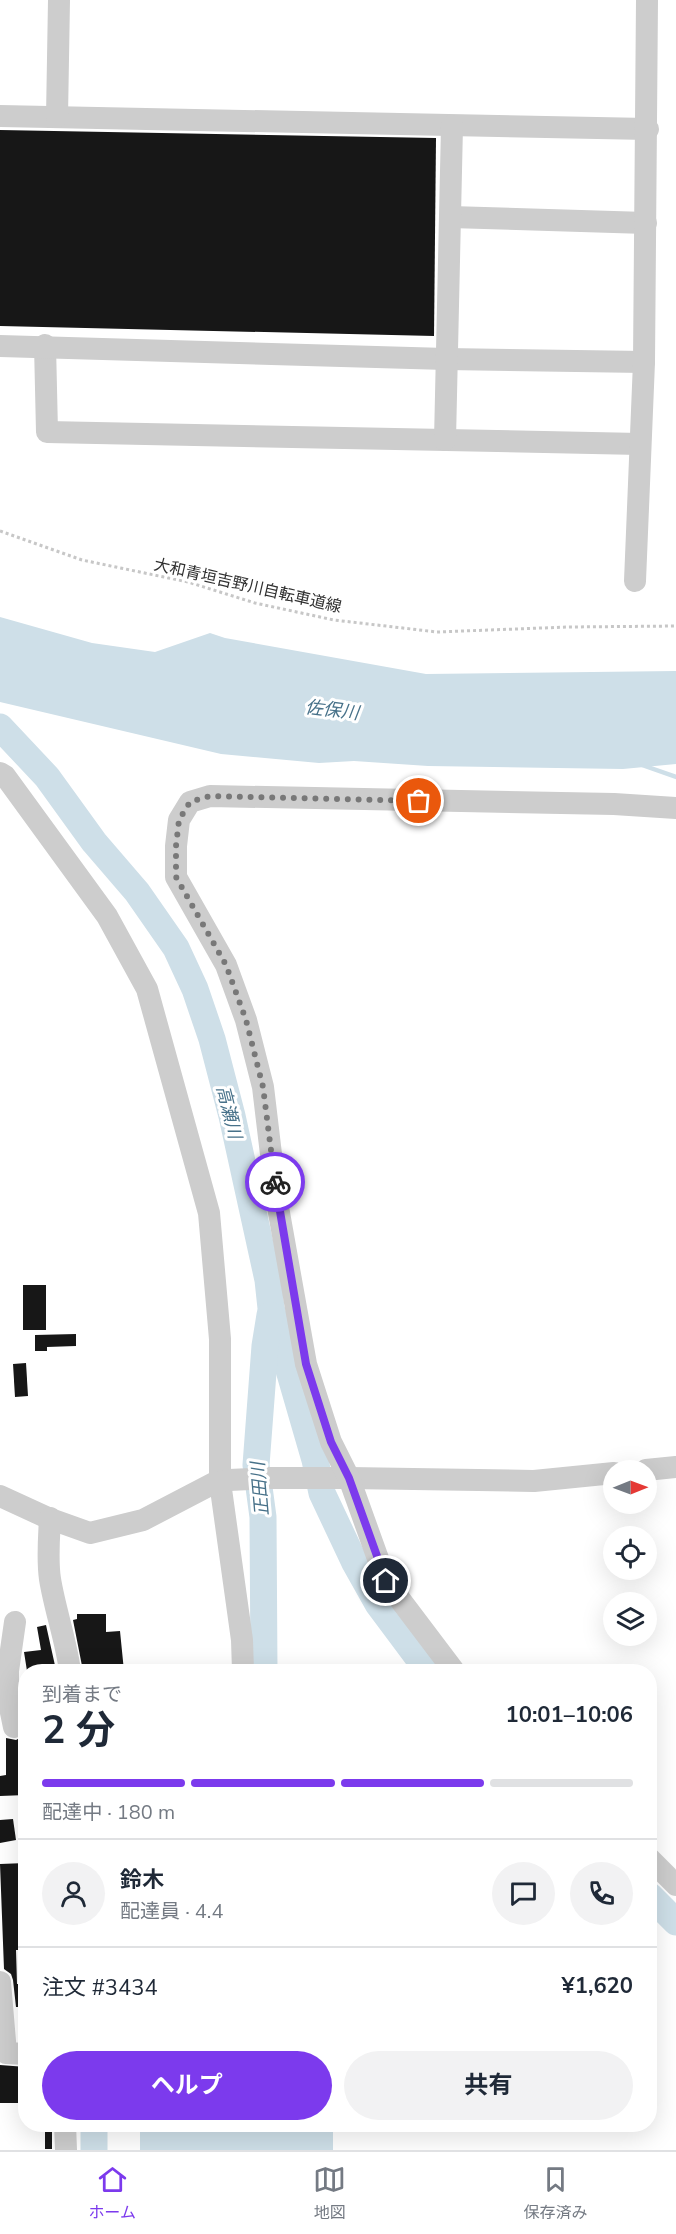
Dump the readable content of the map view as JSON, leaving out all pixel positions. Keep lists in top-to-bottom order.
{
  "streets": {
    "path": ["大和青垣吉野川自転車道線"]
  },
  "water": ["佐保川", "高瀬川", "正田川"],
  "north": "right",
  "page": {
    "heading": ["2 分", "到着まで", "10:01–10:06"],
    "panel": [
      "鈴木",
      "配達員 · 4.4",
      "注文 #3434",
      "¥1,620"
    ],
    "bar": "配達中 · 180 m",
    "buttons": ["ヘルプ", "共有"],
    "tabs": ["ホーム", "地図", "保存済み"]
  }
}
